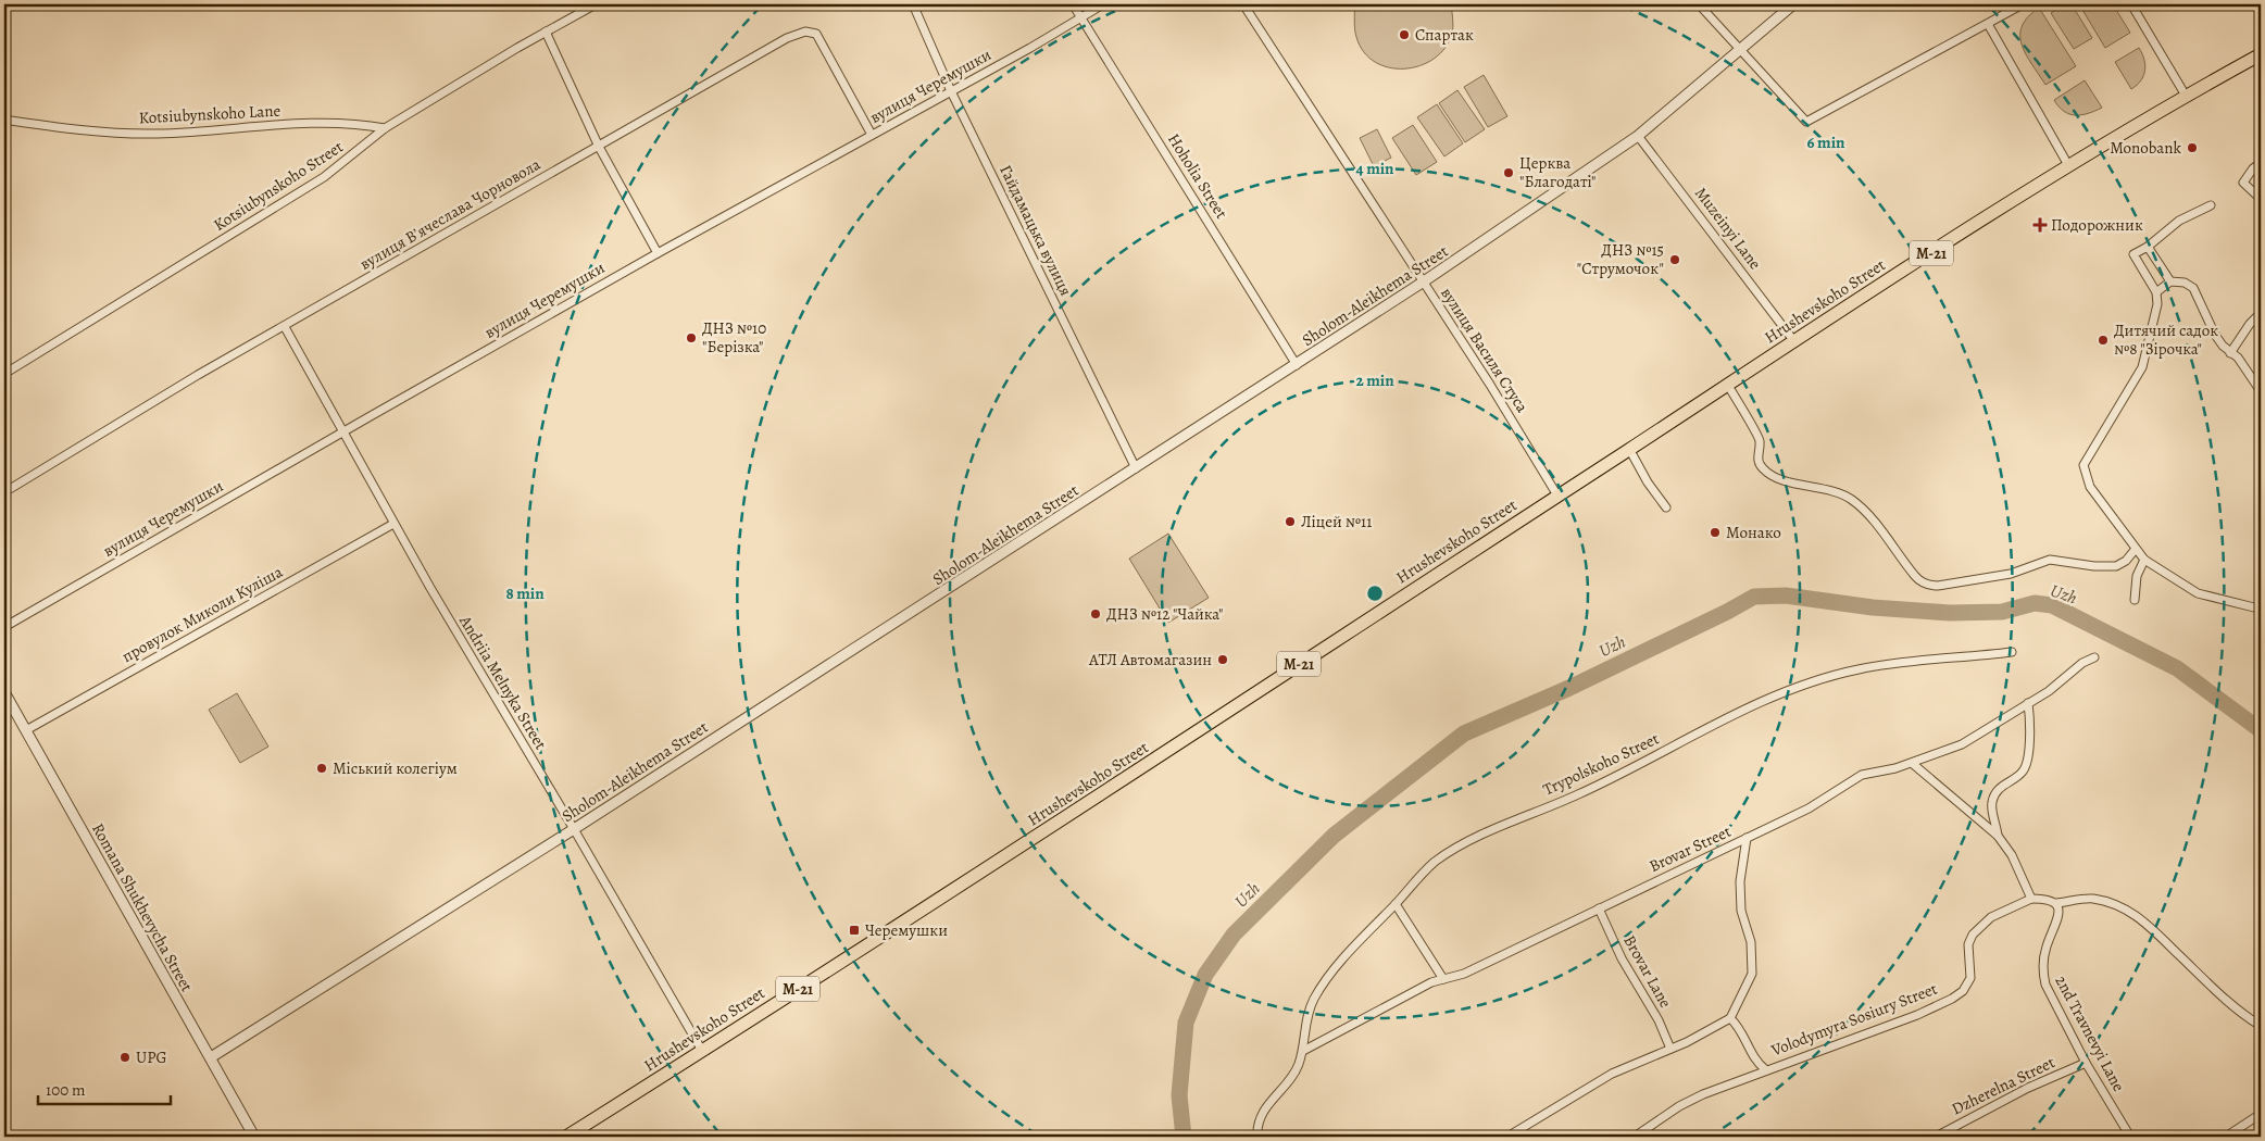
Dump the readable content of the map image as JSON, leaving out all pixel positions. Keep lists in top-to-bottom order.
{
  "streets": {
    "highway": ["М-21", "Hrushevskoho Street"],
    "street": [
      "вулиця Черемушки",
      "Kotsiubynskoho Lane",
      "Hoholia Street",
      "Kotsiubynskoho Street",
      "вулиця Вʼячеслава Чорновола",
      "Muzeinyi Lane",
      "Гайдамацька вулиця",
      "Sholom-Aleikhema Street",
      "вулиця Василя Стуса",
      "провулок Миколи Куліша",
      "Andriia Melnyka Street",
      "Trypolskoho Street",
      "Brovar Street",
      "Romana Shukhevycha Street",
      "Brovar Lane",
      "Volodymyra Sosiury Street",
      "2nd Travnevyi Lane",
      "Dzherelna Street"
    ]
  },
  "crossings": [
    ["вулиця Черемушки", "Hoholia Street"],
    ["вулиця Черемушки", "вулиця Вʼячеслава Чорновола"],
    ["вулиця Черемушки", "Гайдамацька вулиця"],
    ["вулиця Черемушки", "Andriia Melnyka Street"],
    ["Kotsiubynskoho Lane", "Kotsiubynskoho Street"],
    ["Hoholia Street", "Sholom-Aleikhema Street"],
    ["вулиця Вʼячеслава Чорновола", "Andriia Melnyka Street"],
    ["Muzeinyi Lane", "Sholom-Aleikhema Street"],
    ["Muzeinyi Lane", "Hrushevskoho Street"],
    ["Гайдамацька вулиця", "Sholom-Aleikhema Street"],
    ["Sholom-Aleikhema Street", "вулиця Василя Стуса"],
    ["Sholom-Aleikhema Street", "Andriia Melnyka Street"],
    ["Sholom-Aleikhema Street", "Romana Shukhevycha Street"],
    ["Hrushevskoho Street", "вулиця Василя Стуса"],
    ["Hrushevskoho Street", "Andriia Melnyka Street"],
    ["провулок Миколи Куліша", "Andriia Melnyka Street"],
    ["провулок Миколи Куліша", "Romana Shukhevycha Street"],
    ["Trypolskoho Street", "Brovar Street"],
    ["Brovar Street", "Brovar Lane"],
    ["2nd Travnevyi Lane", "Dzherelna Street"]
  ],
  "water": ["Uzh"],
  "places": {
    "other": [
      "Спартак",
      "Monobank",
      "Церква \"Благодаті\"",
      "ДНЗ №15 \"Струмочок\"",
      "ДНЗ №10 \"Берізка\"",
      "Дитячий садок №8 \"Зірочка\"",
      "Ліцей №11",
      "Монако",
      "ДНЗ №12 \"Чайка\"",
      "АТЛ Автомагазин",
      "Міський колегіум",
      "UPG"
    ],
    "health": ["Подорожник"],
    "transit": ["Черемушки"]
  },
  "scale_bar": "100 m",
  "rings": [
    "6 min",
    "4 min",
    "2 min",
    "8 min"
  ]
}
